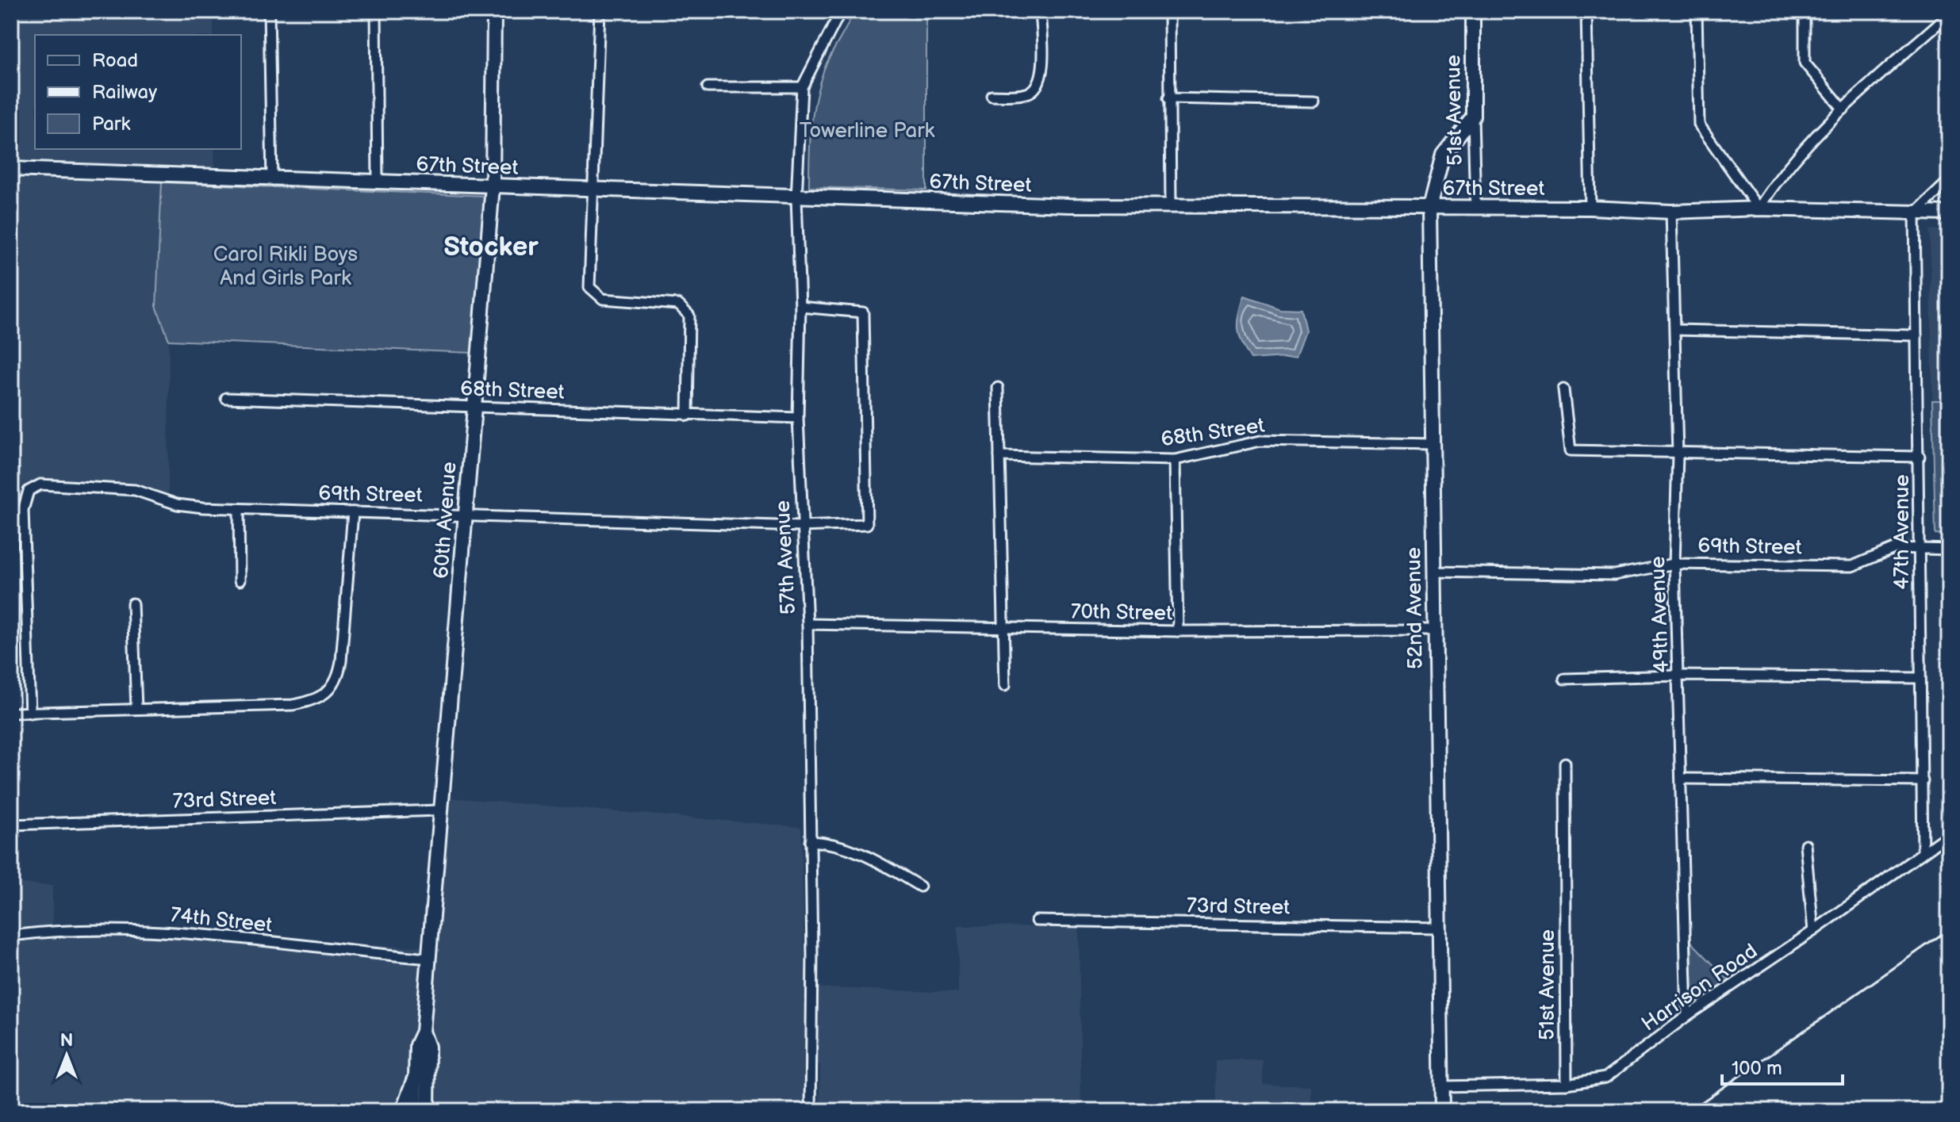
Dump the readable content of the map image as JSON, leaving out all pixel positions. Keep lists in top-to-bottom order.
{
  "streets": {
    "street": [
      "51st Avenue",
      "67th Street",
      "68th Street",
      "69th Street",
      "60th Avenue",
      "47th Avenue",
      "57th Avenue",
      "52nd Avenue",
      "70th Street",
      "49th Avenue",
      "73rd Street",
      "74th Street",
      "Harrison Road"
    ]
  },
  "crossings": [
    ["51st Avenue", "67th Street"],
    ["51st Avenue", "52nd Avenue"],
    ["51st Avenue", "Harrison Road"],
    ["67th Street", "60th Avenue"],
    ["67th Street", "47th Avenue"],
    ["67th Street", "57th Avenue"],
    ["67th Street", "52nd Avenue"],
    ["67th Street", "49th Avenue"],
    ["68th Street", "60th Avenue"],
    ["68th Street", "57th Avenue"],
    ["68th Street", "52nd Avenue"],
    ["69th Street", "60th Avenue"],
    ["69th Street", "47th Avenue"],
    ["69th Street", "57th Avenue"],
    ["69th Street", "52nd Avenue"],
    ["69th Street", "49th Avenue"],
    ["60th Avenue", "73rd Street"],
    ["60th Avenue", "74th Street"],
    ["47th Avenue", "Harrison Road"],
    ["57th Avenue", "70th Street"],
    ["52nd Avenue", "70th Street"],
    ["52nd Avenue", "73rd Street"],
    ["52nd Avenue", "Harrison Road"],
    ["49th Avenue", "Harrison Road"]
  ],
  "districts": ["Stocker"],
  "parks": ["Towerline Park", "Carol Rikli Boys And Girls Park"],
  "legend": ["Road", "Railway", "Park"],
  "scale_bar": "100 m",
  "north": "top"
}
